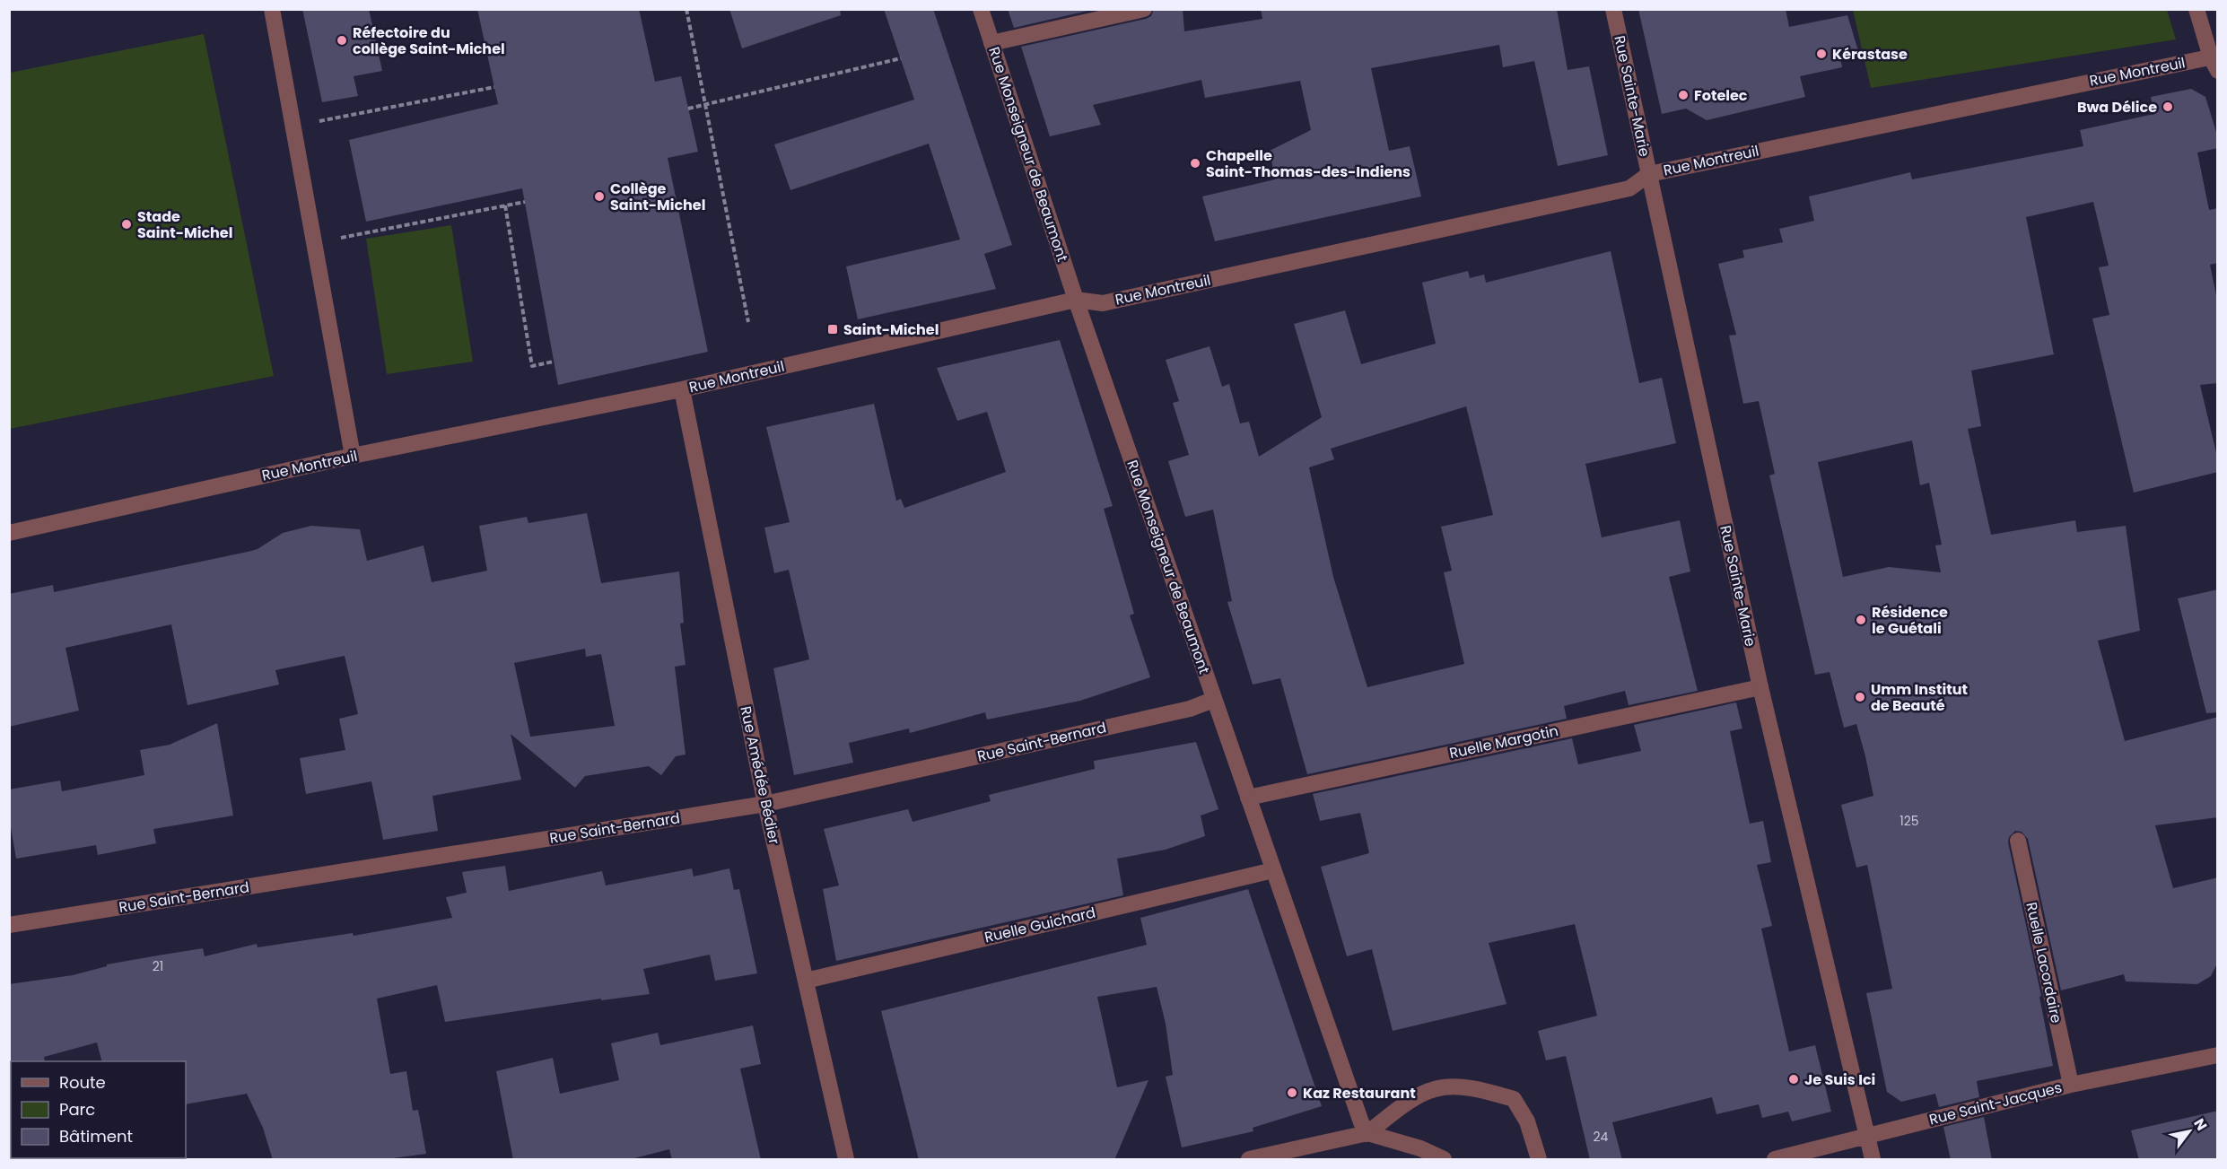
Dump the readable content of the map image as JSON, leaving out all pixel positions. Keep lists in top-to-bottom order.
{
  "streets": {
    "street": [
      "Rue Montreuil",
      "Rue Sainte-Marie",
      "Rue Monseigneur de Beaumont",
      "Rue Saint-Bernard",
      "Ruelle Margotin",
      "Rue Amédée Bédier",
      "Ruelle Guichard",
      "Ruelle Lacordaire",
      "Rue Saint-Jacques"
    ]
  },
  "crossings": [
    ["Rue Montreuil", "Rue Sainte-Marie"],
    ["Rue Montreuil", "Rue Monseigneur de Beaumont"],
    ["Rue Montreuil", "Rue Amédée Bédier"],
    ["Rue Sainte-Marie", "Ruelle Margotin"],
    ["Rue Sainte-Marie", "Rue Saint-Jacques"],
    ["Rue Monseigneur de Beaumont", "Rue Saint-Bernard"],
    ["Rue Monseigneur de Beaumont", "Ruelle Margotin"],
    ["Rue Monseigneur de Beaumont", "Ruelle Guichard"],
    ["Rue Saint-Bernard", "Rue Amédée Bédier"],
    ["Rue Amédée Bédier", "Ruelle Guichard"],
    ["Ruelle Lacordaire", "Rue Saint-Jacques"]
  ],
  "places": {
    "other": [
      "Réfectoire du collège Saint-Michel",
      "Kérastase",
      "Fotelec",
      "Bwa Délice",
      "Chapelle Saint-Thomas-des-Indiens",
      "Collège Saint-Michel",
      "Stade Saint-Michel",
      "Résidence le Guétali",
      "Umm Institut de Beauté",
      "Je Suis Ici",
      "Kaz Restaurant"
    ],
    "transit": ["Saint-Michel"]
  },
  "house_numbers": ["125", "21", "24"],
  "legend": ["Route", "Parc", "Bâtiment"],
  "north": "top right"
}
